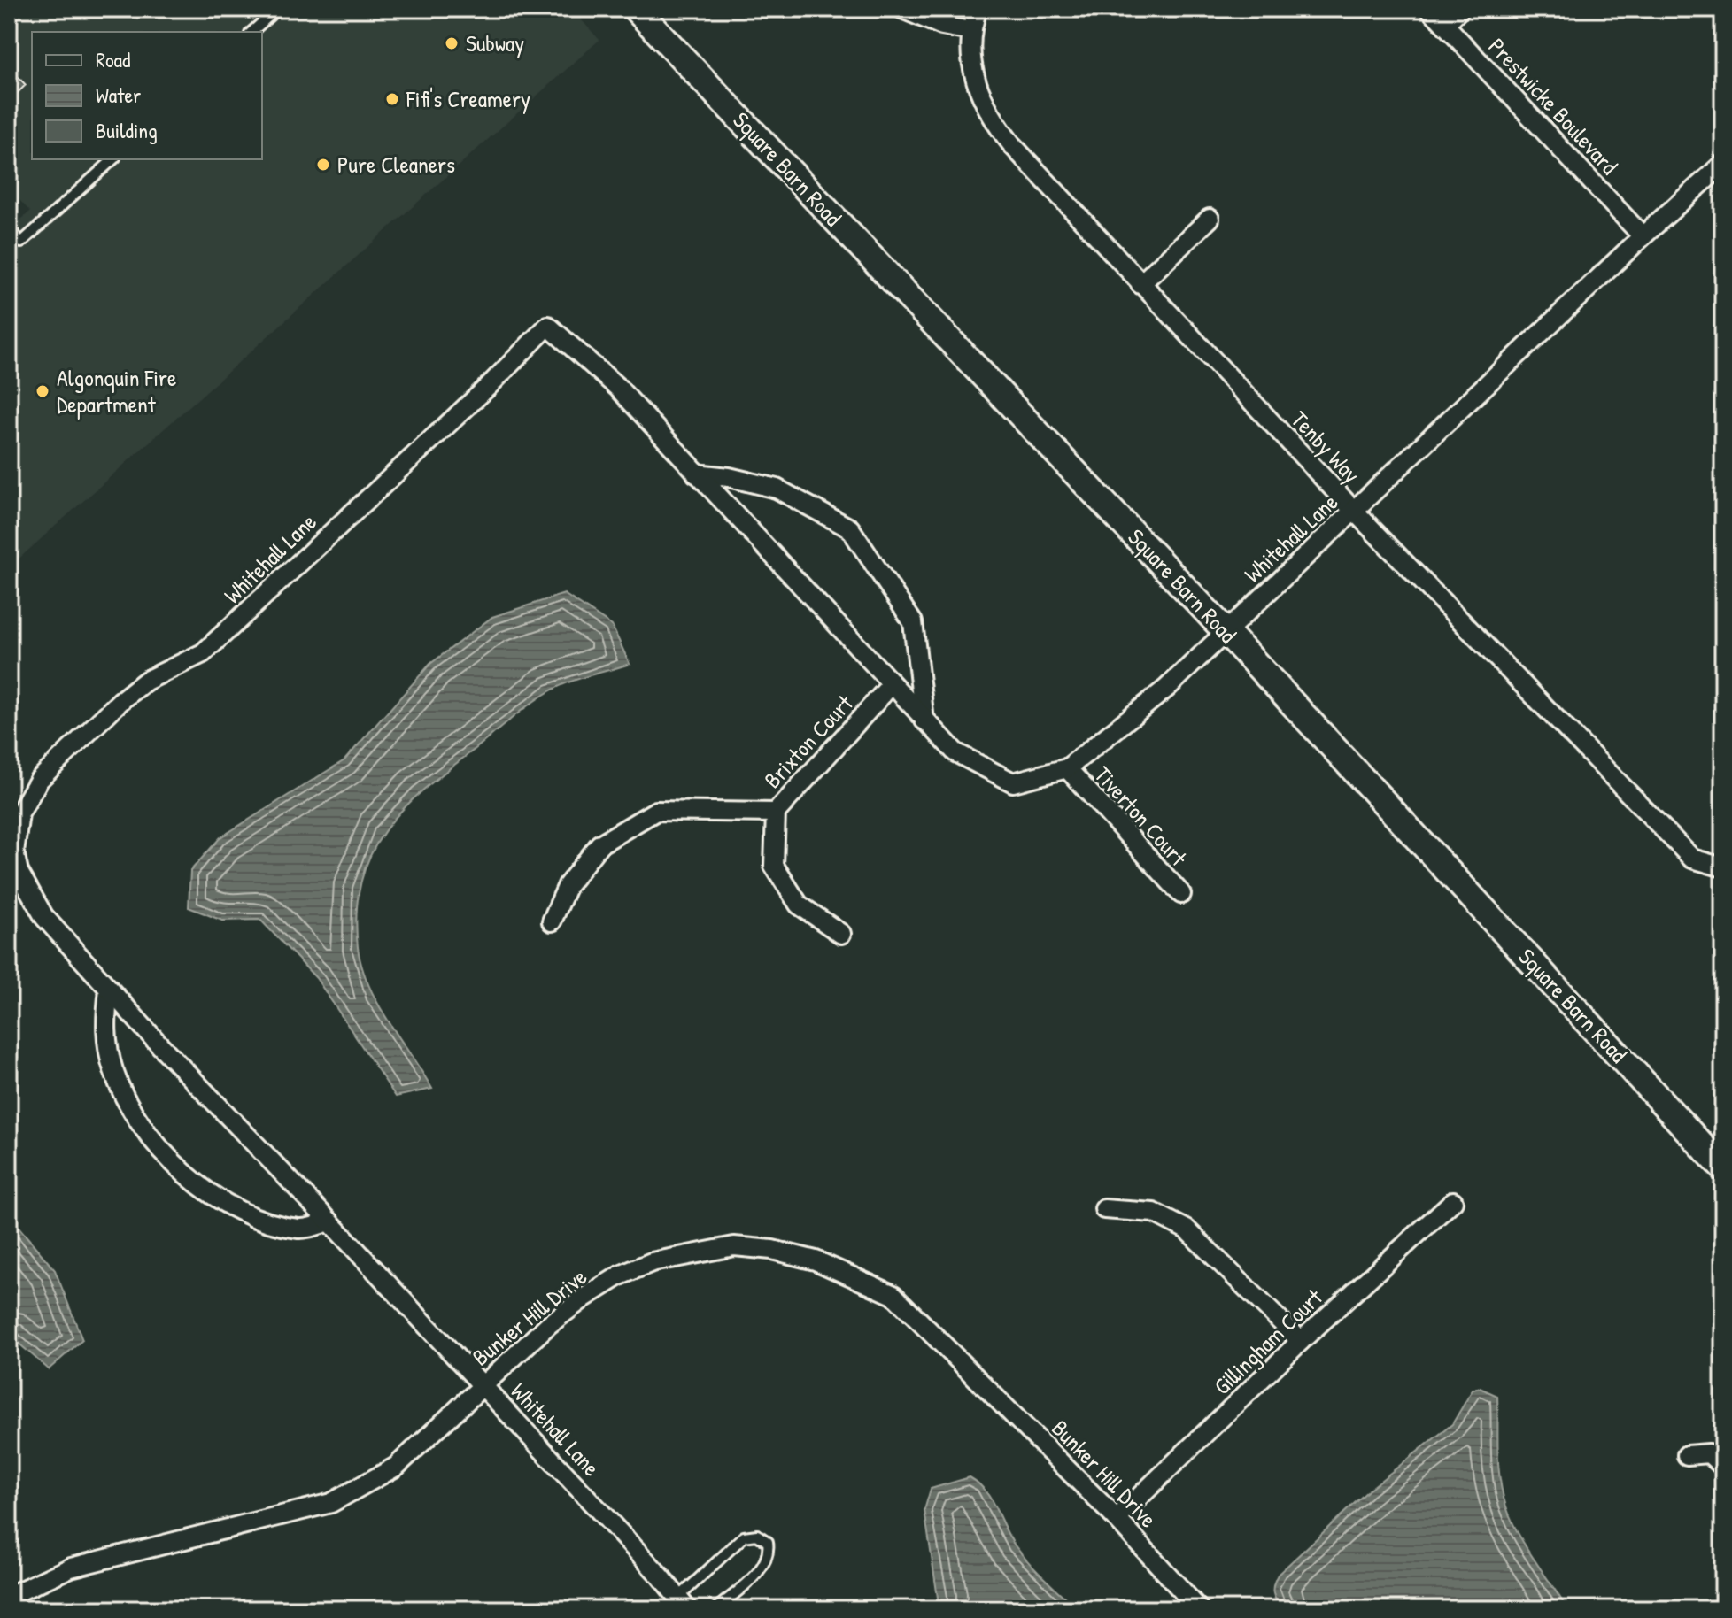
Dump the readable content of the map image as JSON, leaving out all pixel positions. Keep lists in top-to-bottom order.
{
  "streets": {
    "street": [
      "Prestwicke Boulevard",
      "Square Barn Road",
      "Tenby Way",
      "Whitehall Lane",
      "Brixton Court",
      "Tiverton Court",
      "Bunker Hill Drive",
      "Gillingham Court"
    ]
  },
  "crossings": [
    ["Prestwicke Boulevard", "Whitehall Lane"],
    ["Square Barn Road", "Whitehall Lane"],
    ["Tenby Way", "Whitehall Lane"],
    ["Whitehall Lane", "Brixton Court"],
    ["Whitehall Lane", "Tiverton Court"],
    ["Whitehall Lane", "Bunker Hill Drive"],
    ["Bunker Hill Drive", "Gillingham Court"]
  ],
  "places": [
    "Subway",
    "Fifi's Creamery",
    "Pure Cleaners",
    "Algonquin Fire Department"
  ],
  "legend": ["Road", "Water", "Building"]
}
